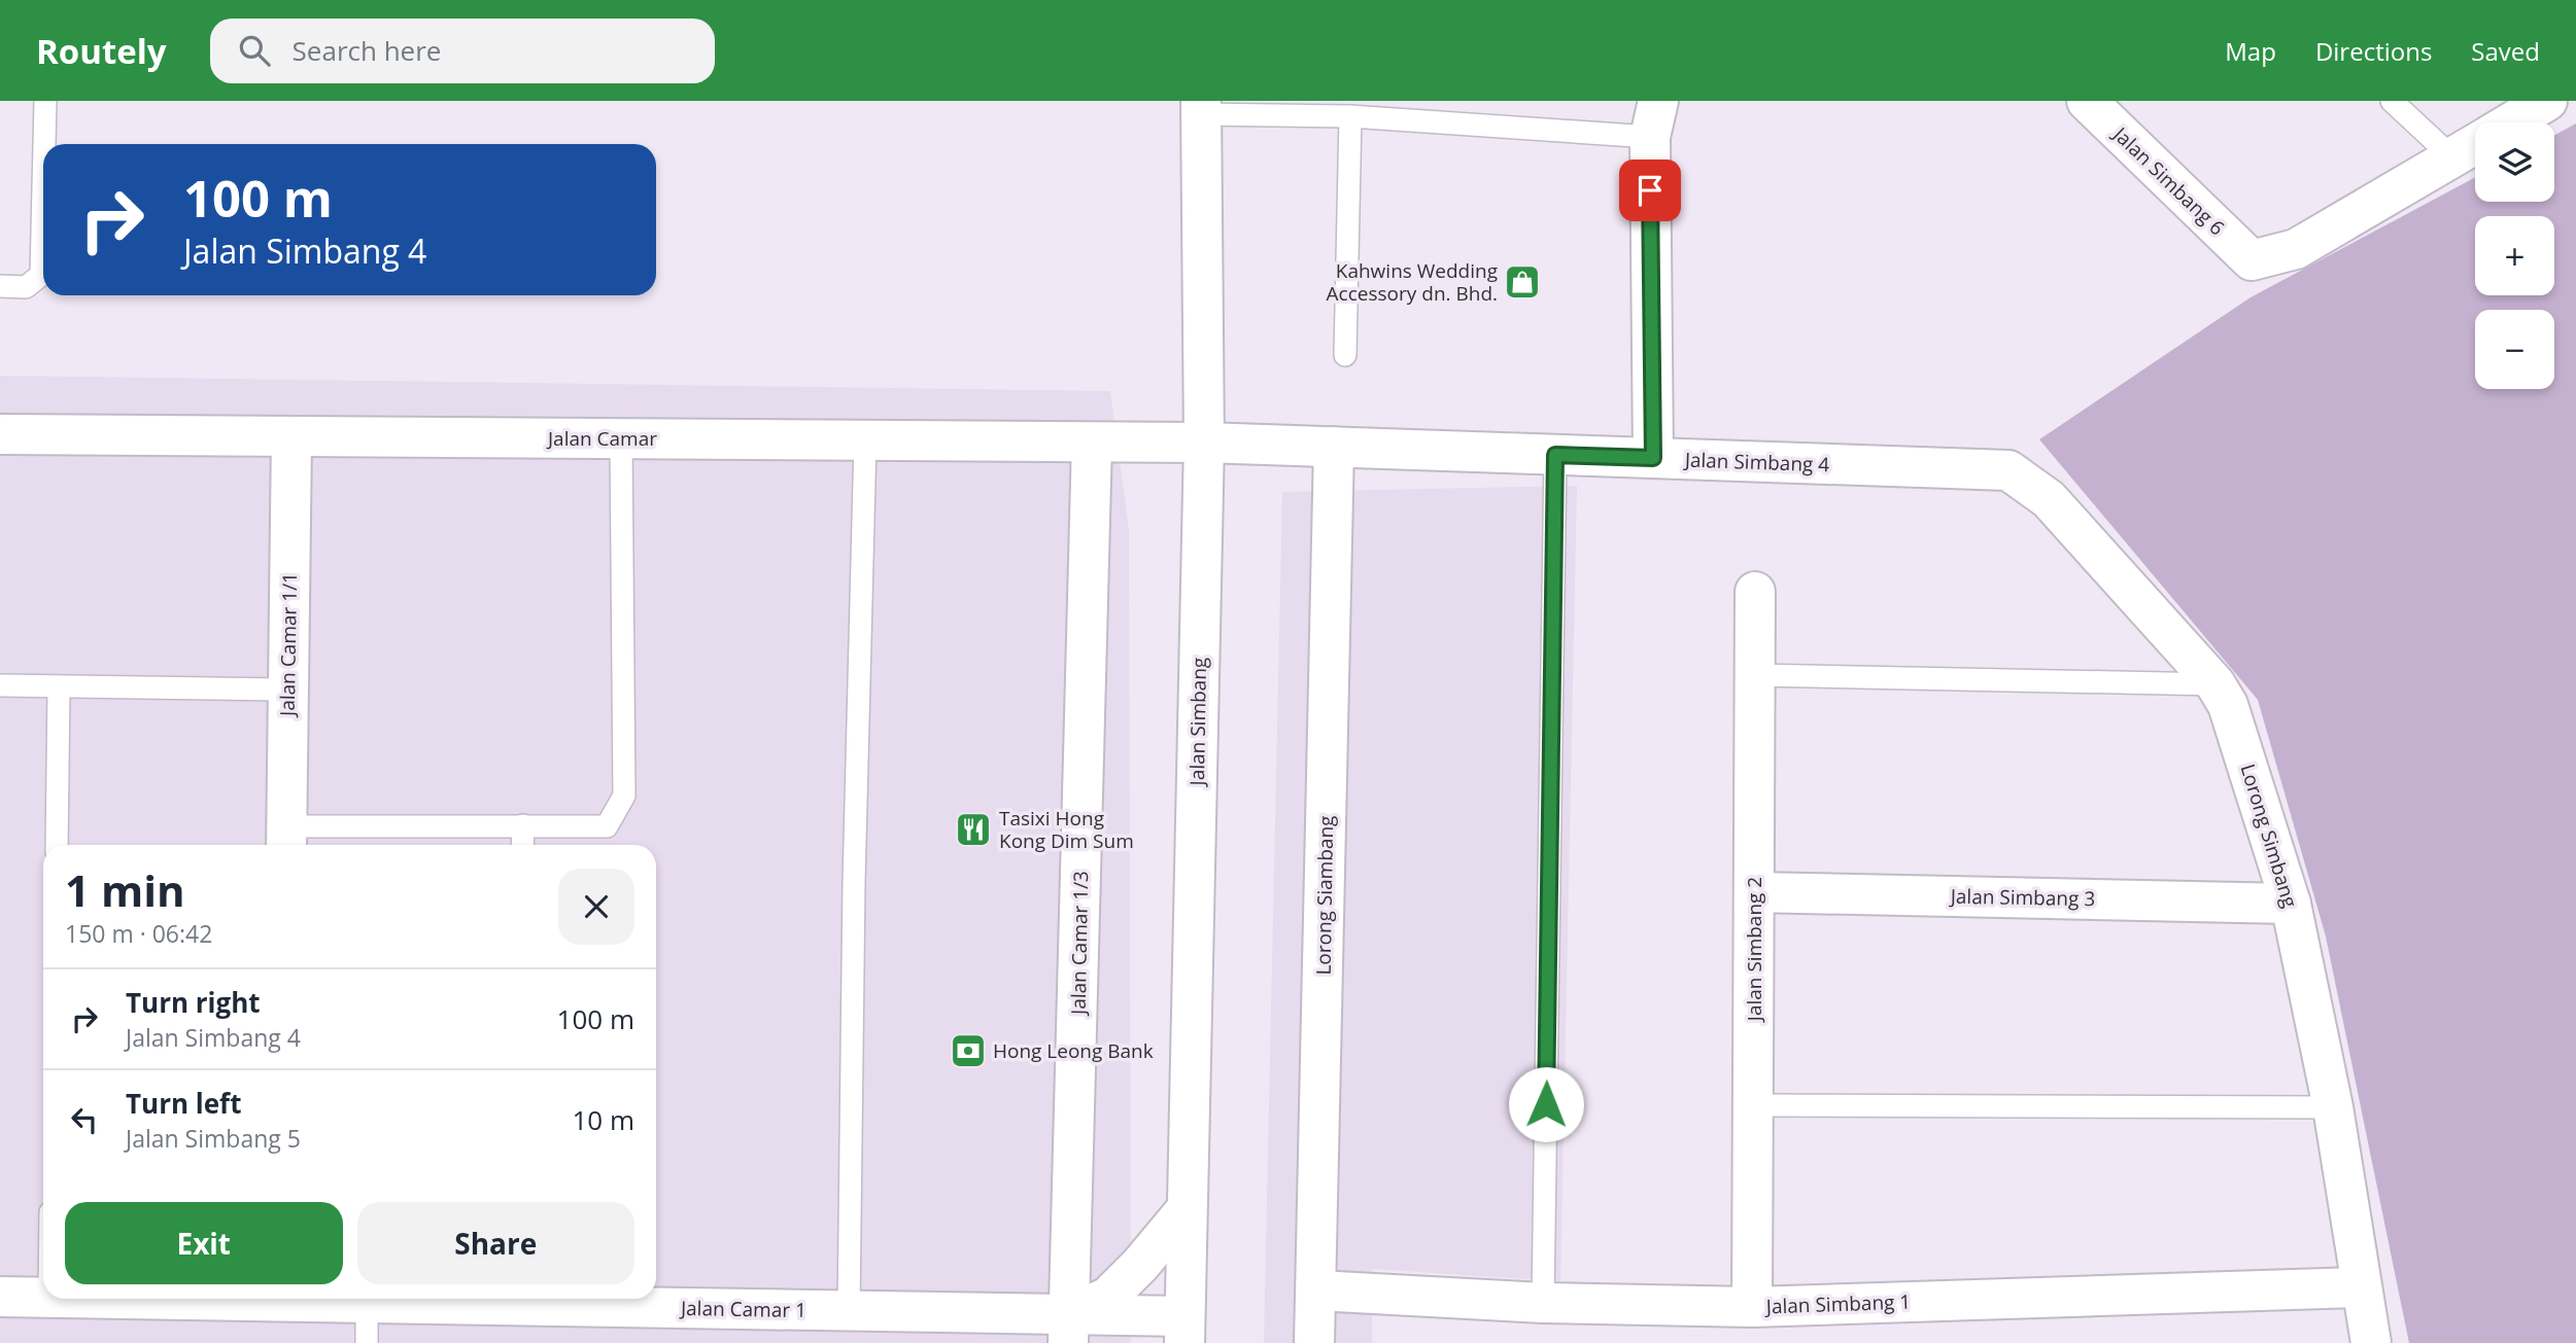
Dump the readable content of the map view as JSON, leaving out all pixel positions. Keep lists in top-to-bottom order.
{
  "streets": {
    "street": [
      "Jalan Simbang 6",
      "Jalan Camar",
      "Jalan Simbang 4",
      "Jalan Camar 1/1",
      "Jalan Simbang",
      "Lorong Simbang",
      "Lorong Siambang",
      "Jalan Simbang 3",
      "Jalan Camar 1/3",
      "Jalan Simbang 2",
      "Jalan Simbang 1",
      "Jalan Camar 1"
    ]
  },
  "crossings": [
    ["Jalan Camar", "Jalan Simbang 4"],
    ["Jalan Camar", "Jalan Camar 1/1"],
    ["Jalan Camar", "Jalan Simbang"],
    ["Jalan Camar", "Jalan Camar 1/3"],
    ["Jalan Simbang 4", "Jalan Simbang"],
    ["Jalan Simbang 4", "Lorong Simbang"],
    ["Jalan Simbang 4", "Lorong Siambang"],
    ["Jalan Simbang", "Jalan Camar 1"],
    ["Lorong Simbang", "Jalan Simbang 3"],
    ["Lorong Simbang", "Jalan Simbang 1"],
    ["Lorong Siambang", "Jalan Simbang 1"],
    ["Jalan Simbang 3", "Jalan Simbang 2"],
    ["Jalan Camar 1/3", "Jalan Camar 1"],
    ["Jalan Simbang 2", "Jalan Simbang 1"]
  ],
  "places": {
    "shop": ["Kahwins Wedding Accessory dn. Bhd."],
    "restaurant": ["Tasixi Hong Kong Dim Sum"],
    "bank": ["Hong Leong Bank"]
  },
  "page": {
    "header": "Routely",
    "search": "Search here",
    "nav": ["Map", "Directions", "Saved"],
    "map_buttons": ["+", "−"],
    "turn": ["100 m", "Jalan Simbang 4"],
    "heading": ["1 min", "150 m · 06:42"],
    "list": [
      {
        "name": "Turn right",
        "note": "Jalan Simbang 4",
        "value": "100 m"
      },
      {
        "name": "Turn left",
        "note": "Jalan Simbang 5",
        "value": "10 m"
      }
    ],
    "buttons": ["Exit", "Share"]
  }
}
